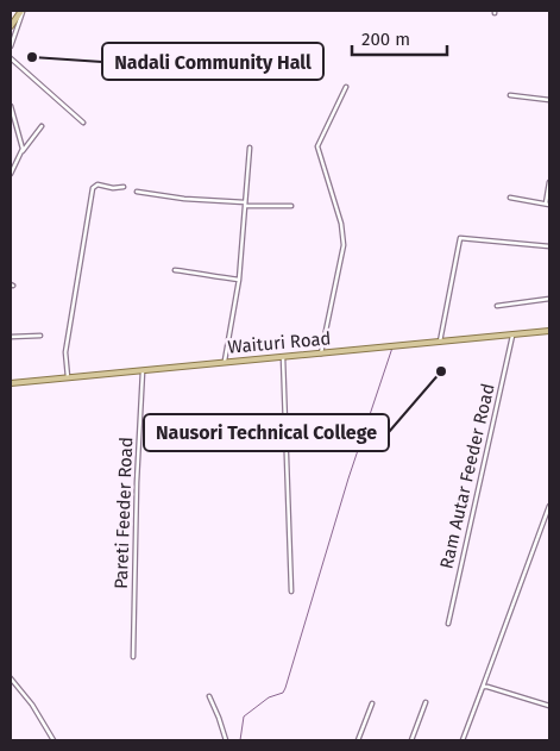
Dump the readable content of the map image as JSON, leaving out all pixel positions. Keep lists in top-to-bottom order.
{
  "streets": {
    "main road": ["Waituri Road"],
    "street": ["Ram Autar Feeder Road", "Pareti Feeder Road"]
  },
  "crossings": [
    ["Waituri Road", "Ram Autar Feeder Road"],
    ["Waituri Road", "Pareti Feeder Road"]
  ],
  "places": ["Nadali Community Hall", "Nausori Technical College"],
  "scale_bar": "200 m"
}
